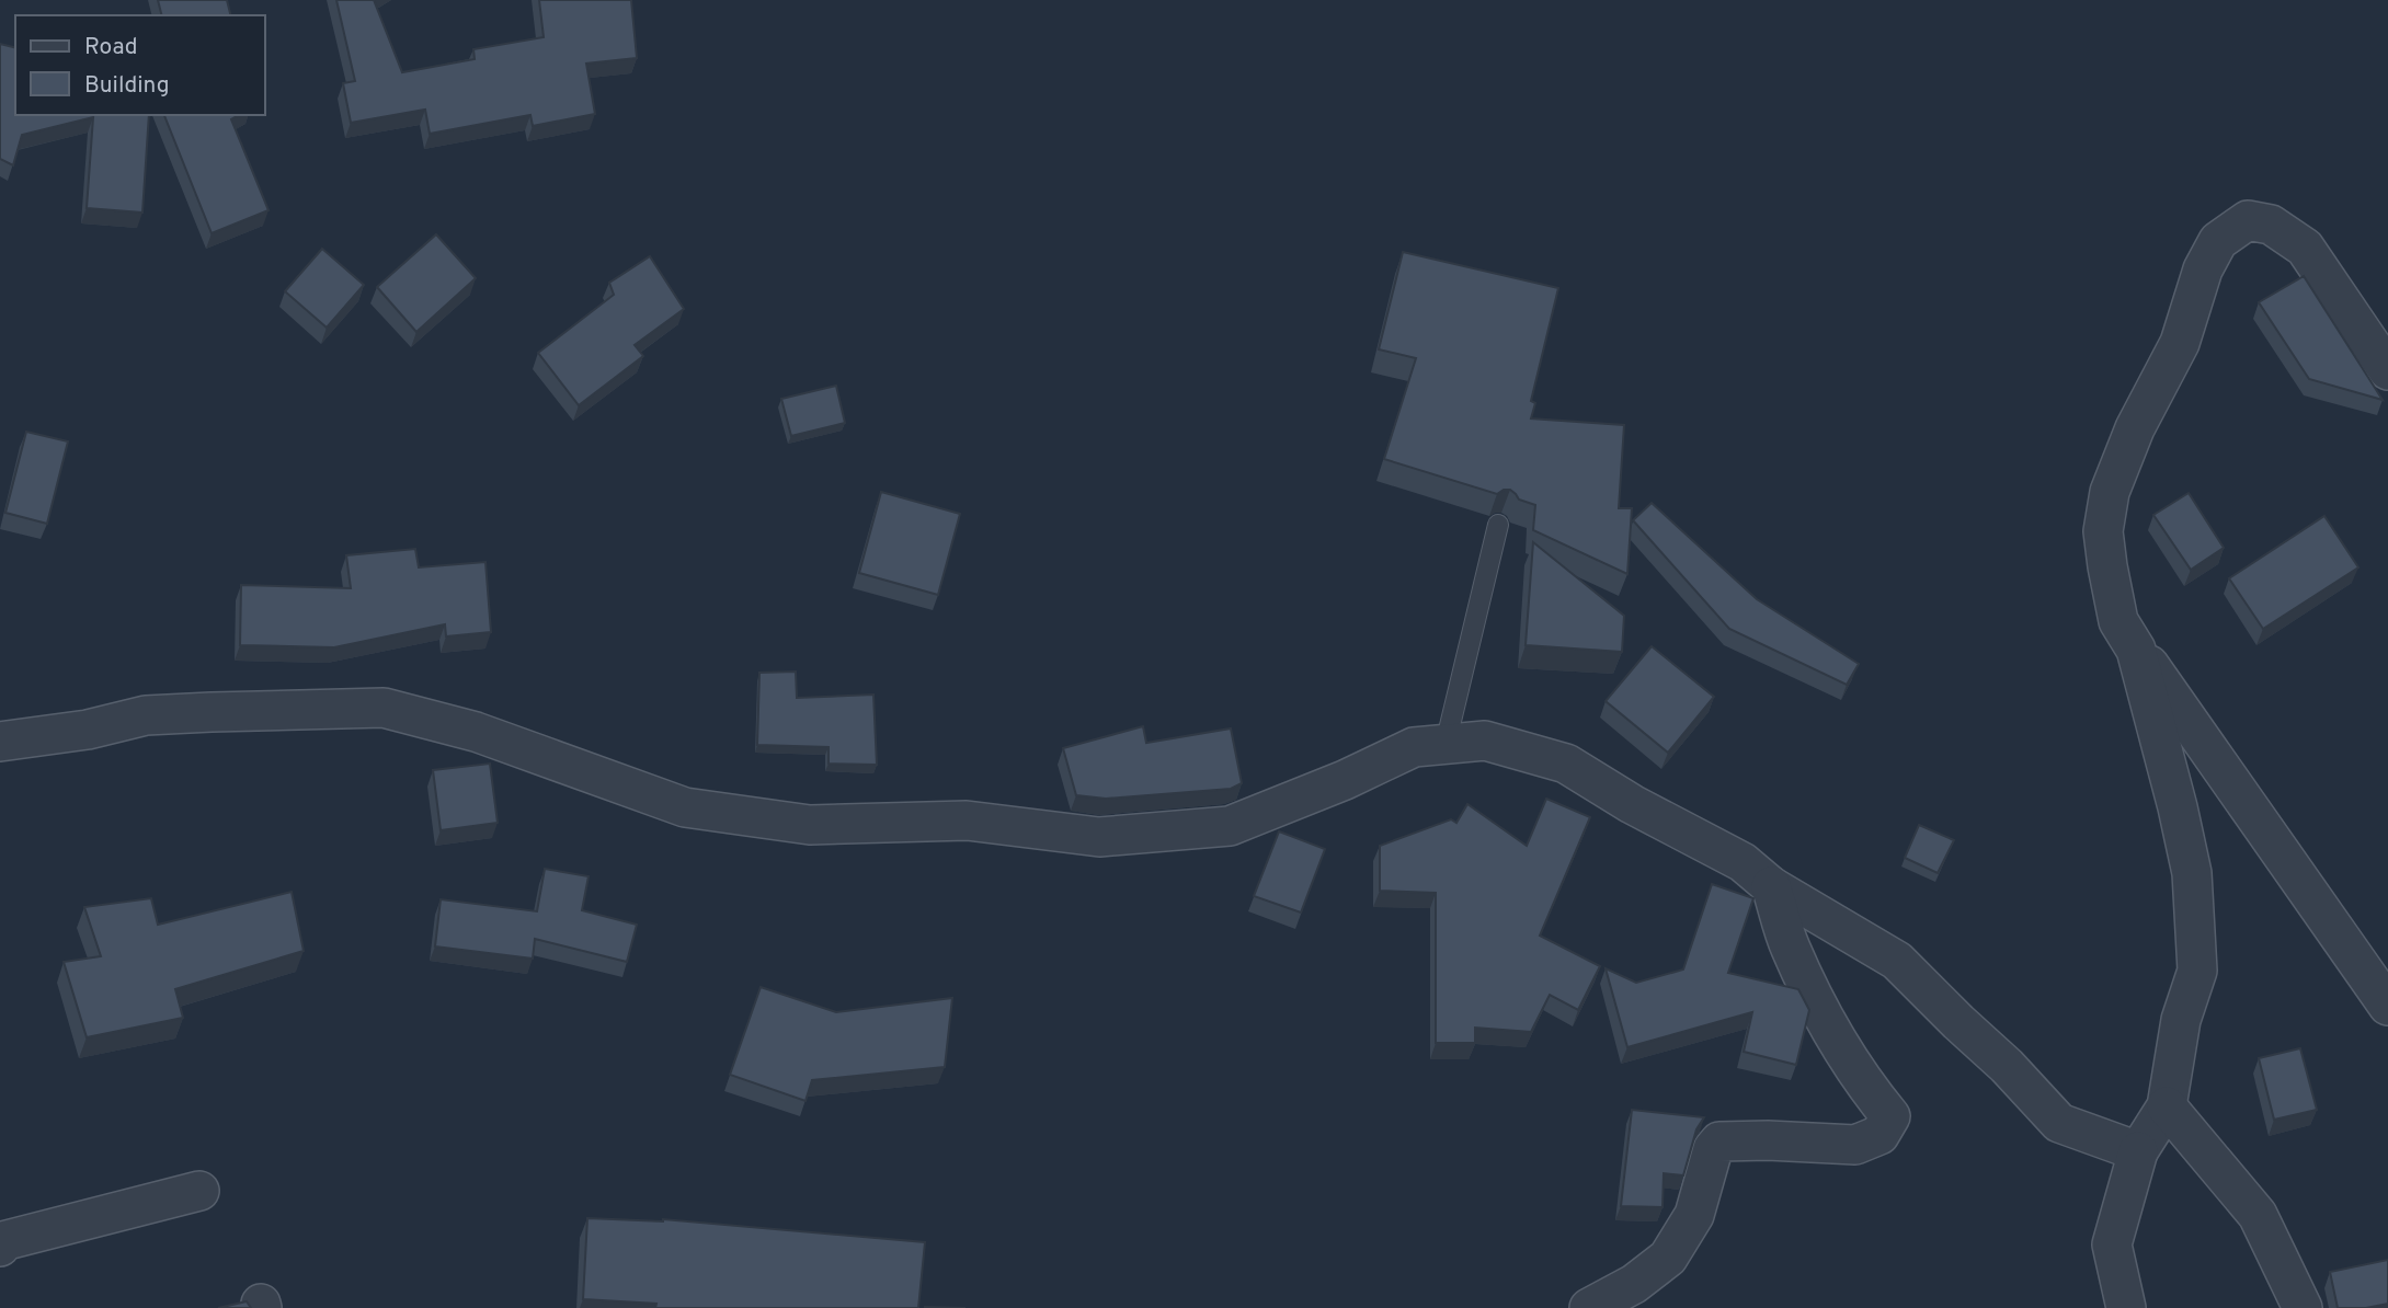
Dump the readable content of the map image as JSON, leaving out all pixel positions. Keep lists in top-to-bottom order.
{
  "legend": ["Road", "Building"]
}
